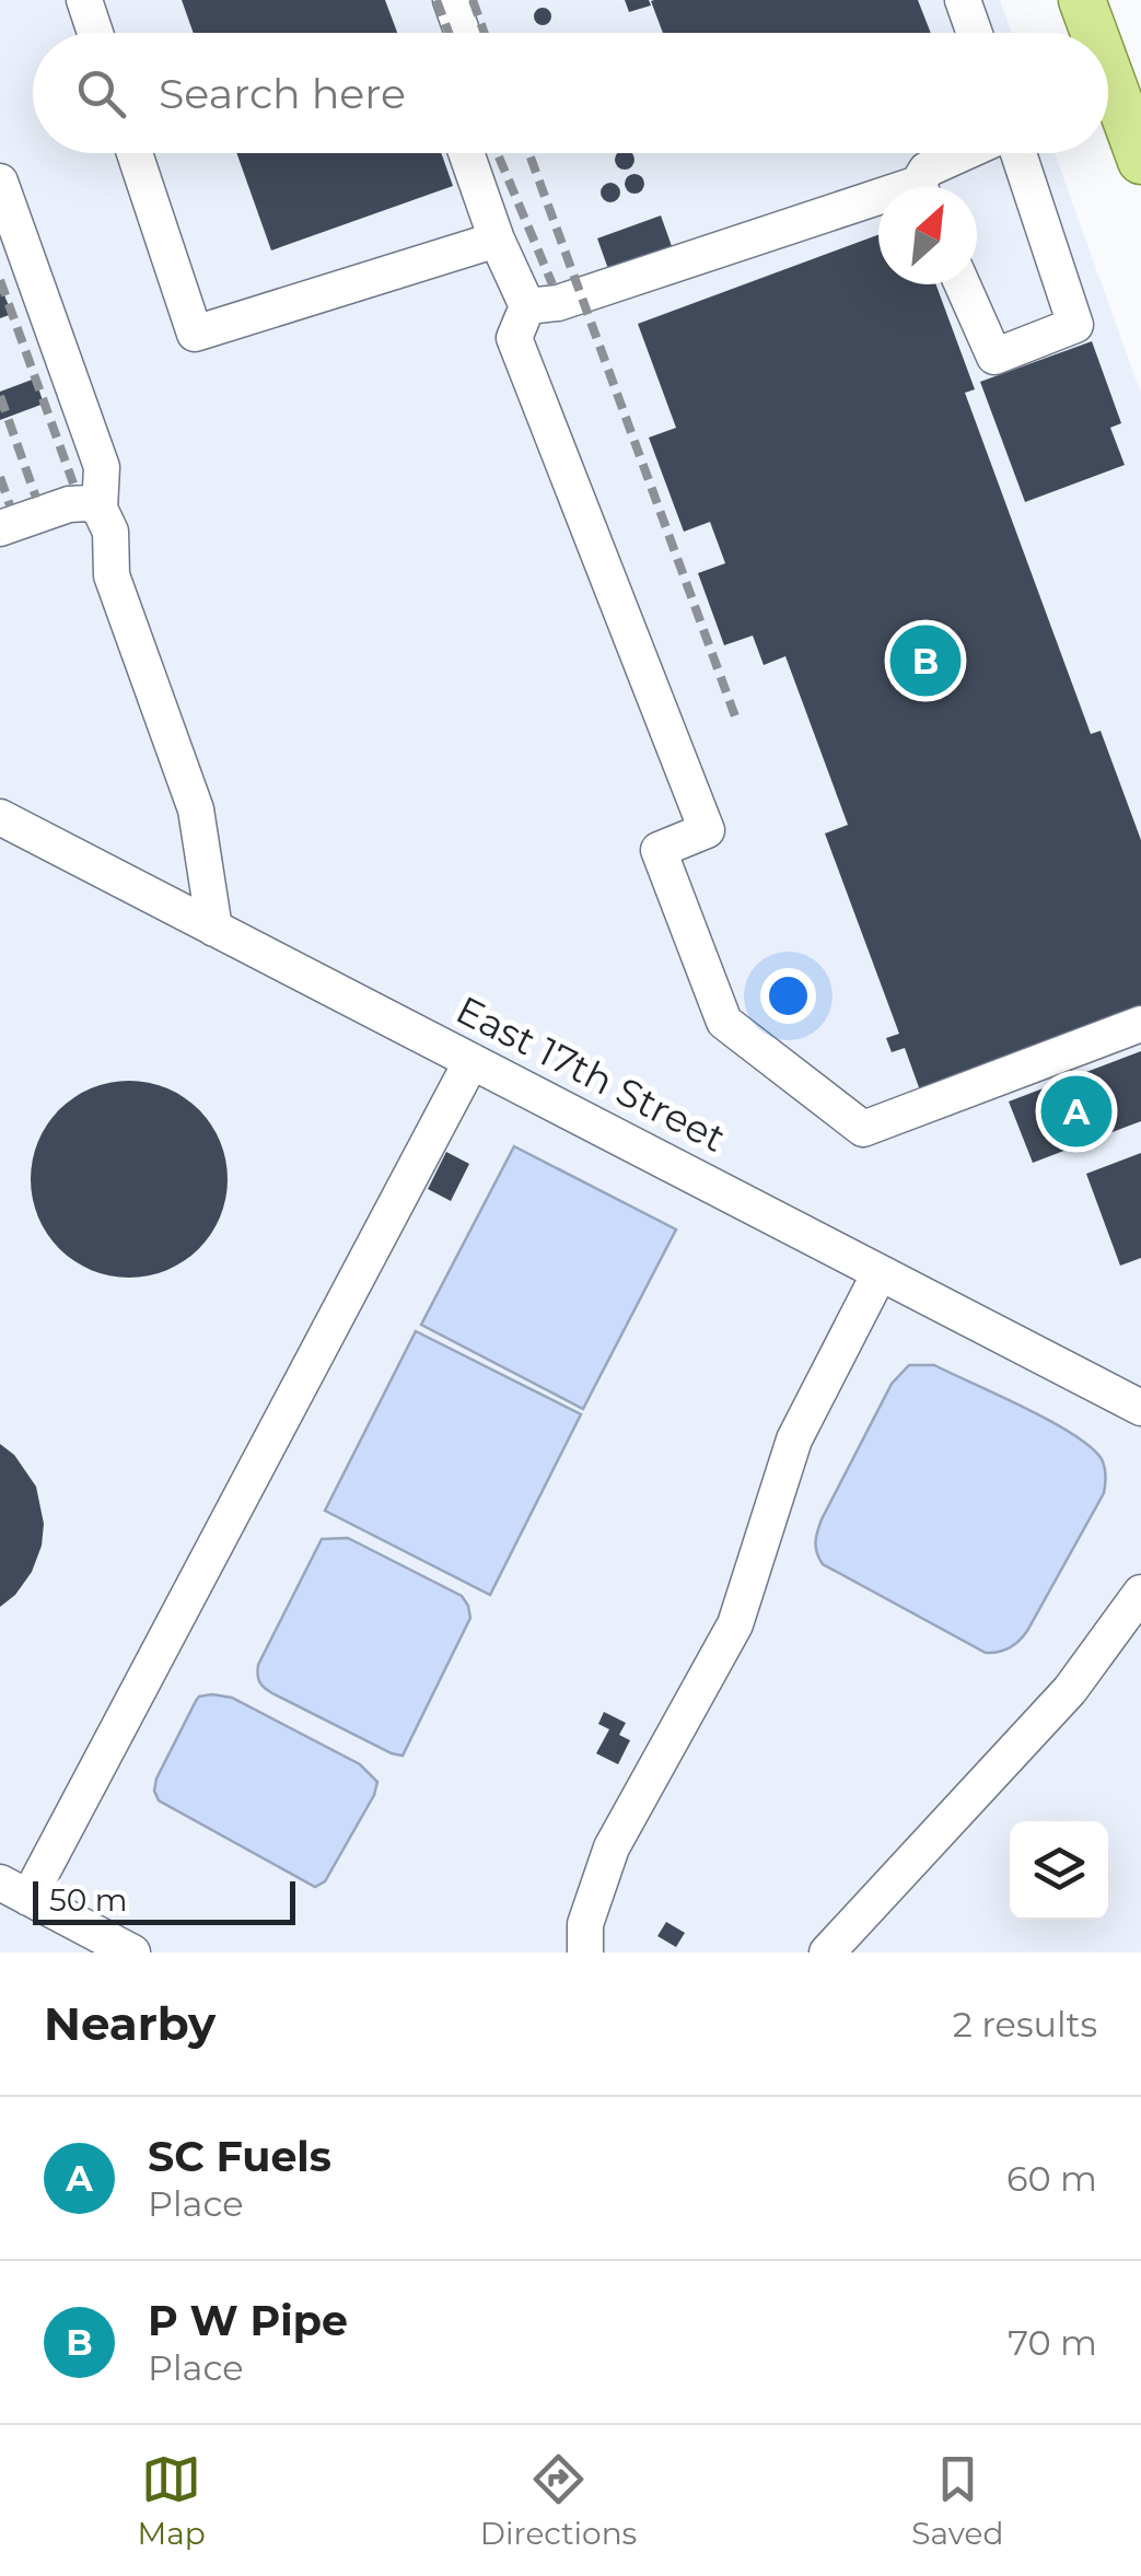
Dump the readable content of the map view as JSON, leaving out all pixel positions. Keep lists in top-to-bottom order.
{
  "streets": {
    "lane": ["East 17th Street"]
  },
  "scale_bar": "50 m",
  "north": "top right",
  "page": {
    "search": "Search here",
    "pins": ["B", "A"],
    "scale": "50 m",
    "heading": ["Nearby", "2 results"],
    "list": [
      {
        "mark": "A",
        "name": "SC Fuels",
        "note": "Place",
        "value": "60 m"
      },
      {
        "mark": "B",
        "name": "P W Pipe",
        "note": "Place",
        "value": "70 m"
      }
    ],
    "nav": ["Map", "Directions", "Saved"]
  }
}
